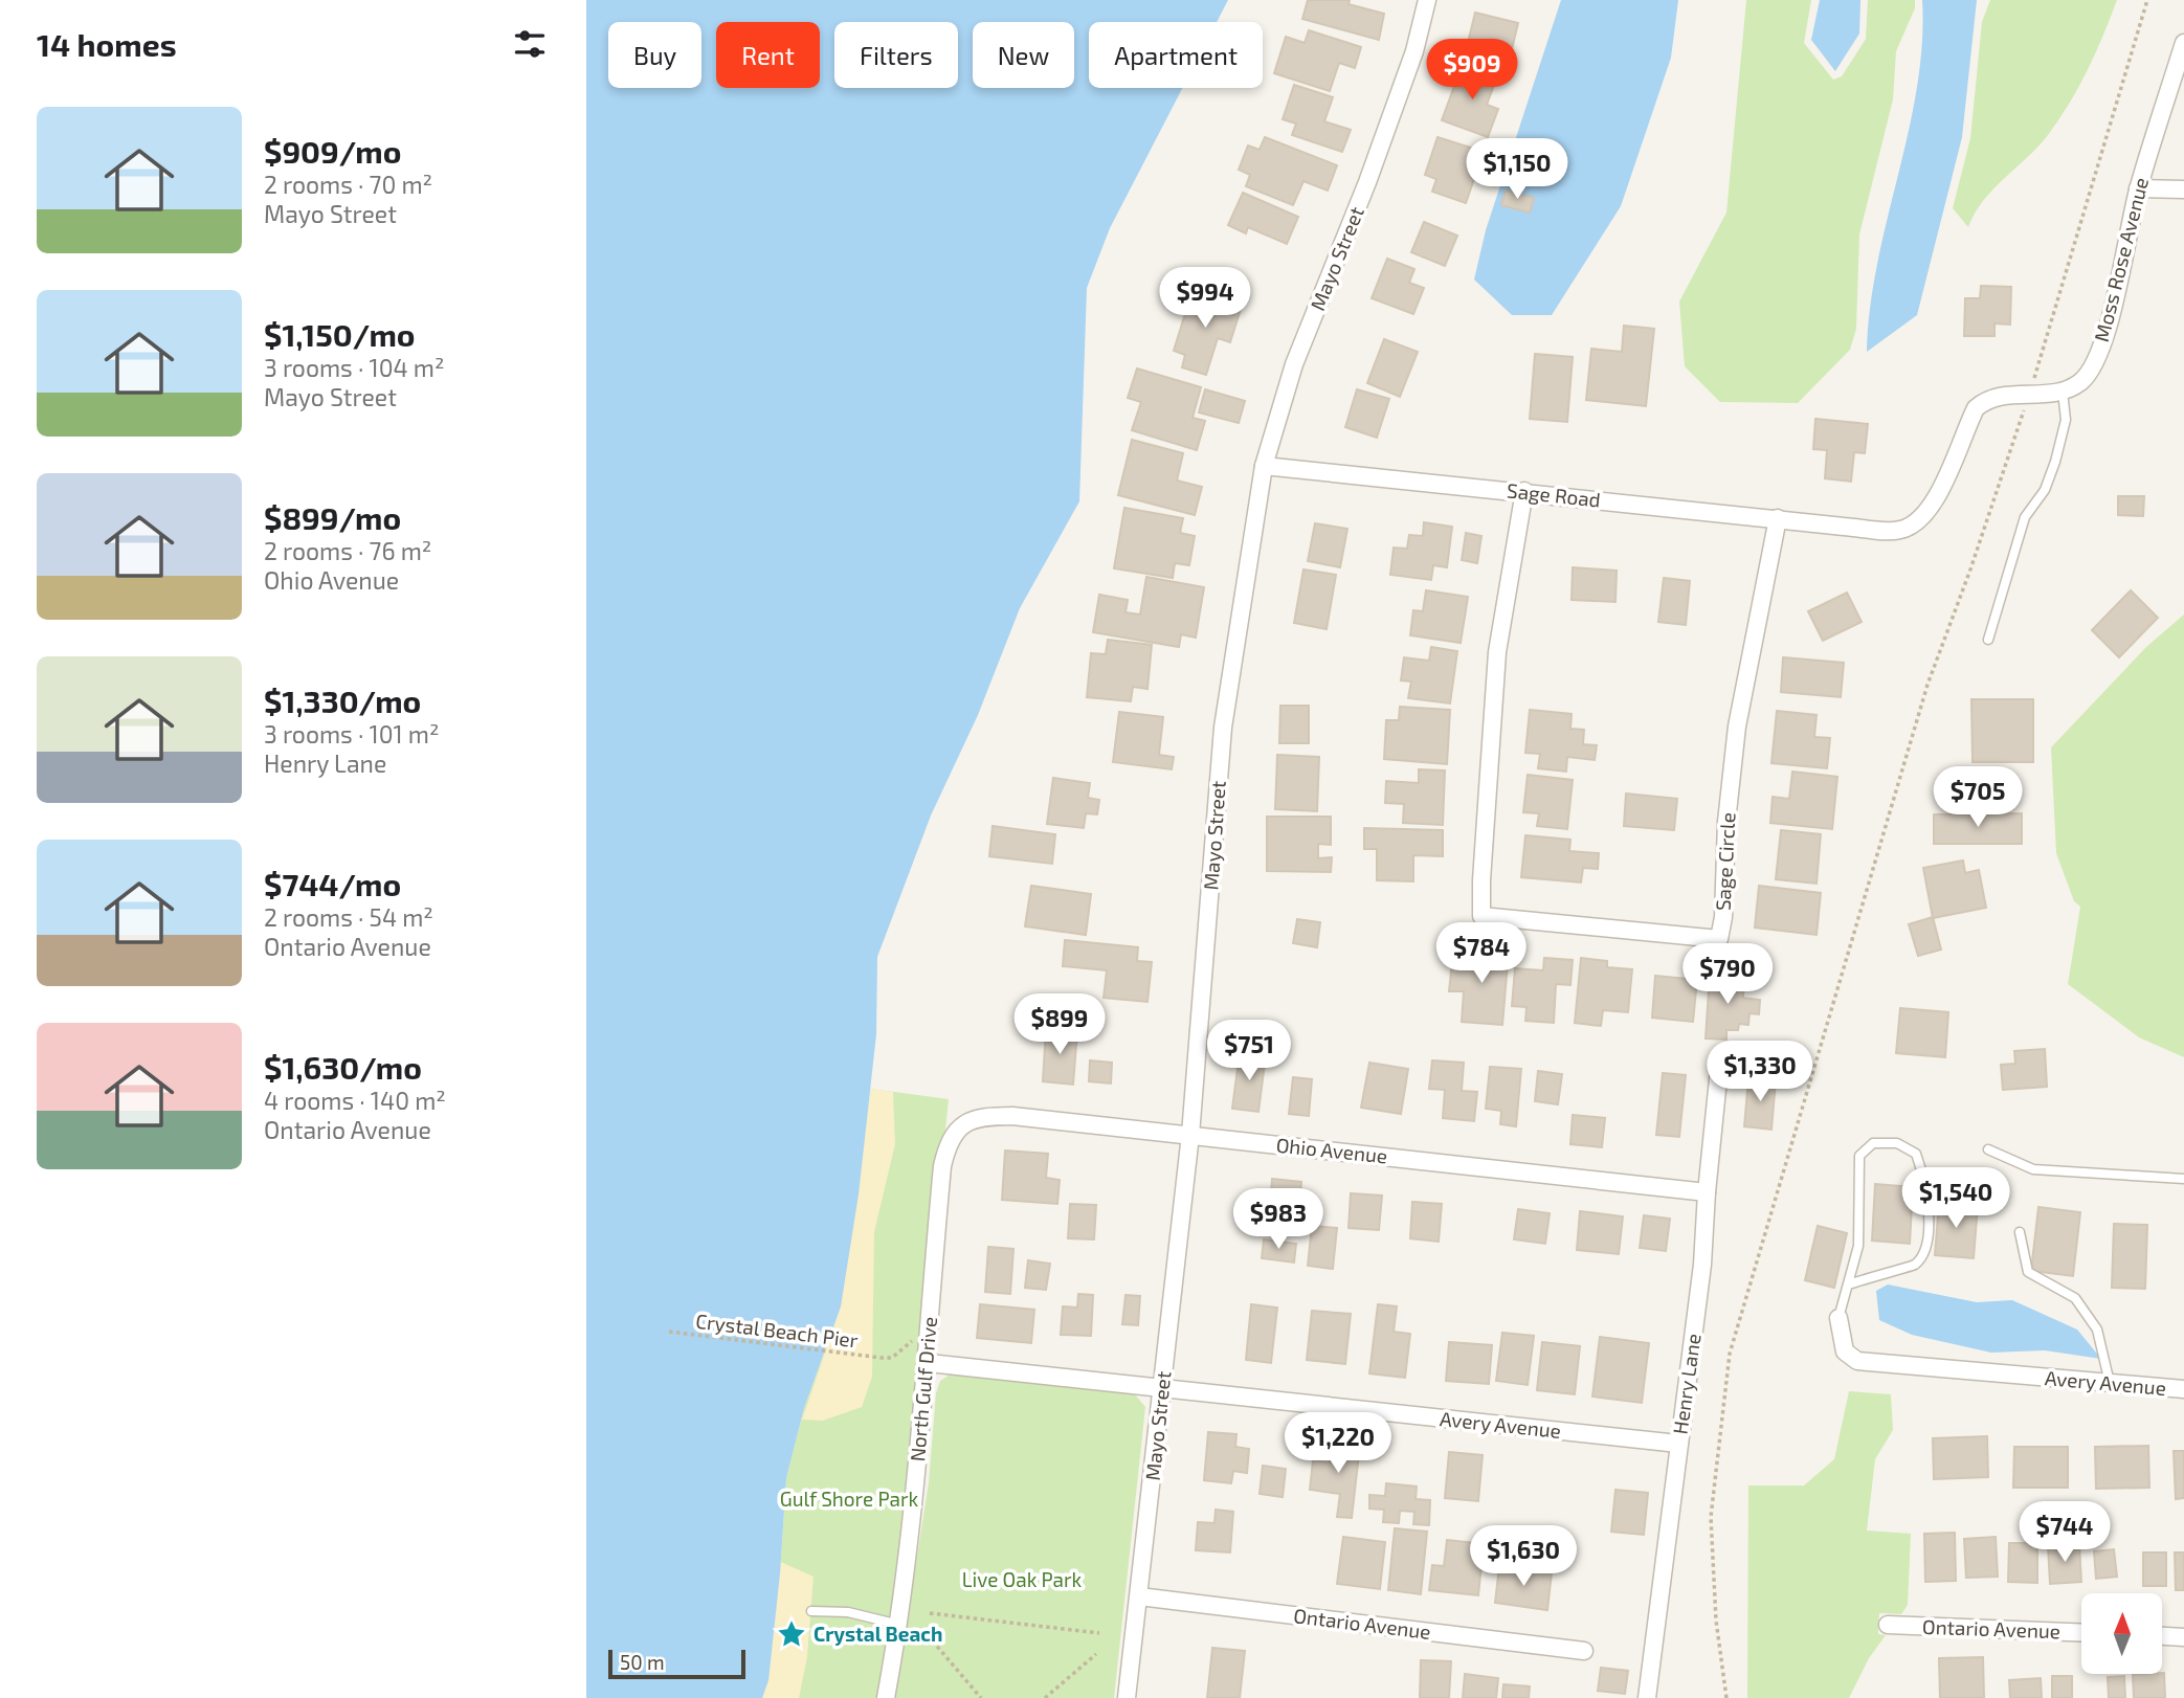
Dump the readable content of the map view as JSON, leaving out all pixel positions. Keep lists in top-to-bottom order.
{
  "streets": {
    "street": [
      "Mayo Street",
      "Moss Rose Avenue",
      "Sage Road",
      "Sage Circle",
      "Ohio Avenue",
      "Avery Avenue",
      "Henry Lane",
      "North Gulf Drive",
      "Ontario Avenue"
    ],
    "path": ["Crystal Beach Pier"]
  },
  "crossings": [
    ["Mayo Street", "Sage Road"],
    ["Mayo Street", "Ohio Avenue"],
    ["Mayo Street", "Avery Avenue"],
    ["Mayo Street", "Ontario Avenue"],
    ["Sage Road", "Sage Circle"],
    ["Ohio Avenue", "Henry Lane"],
    ["Ohio Avenue", "North Gulf Drive"],
    ["Crystal Beach Pier", "North Gulf Drive"],
    ["Avery Avenue", "Henry Lane"],
    ["Avery Avenue", "North Gulf Drive"]
  ],
  "parks": ["Gulf Shore Park", "Live Oak Park"],
  "places": {
    "place": ["Crystal Beach"]
  },
  "scale_bar": "50 m",
  "north": "top",
  "page": {
    "heading": "14 homes",
    "chip": [
      "Buy",
      "Rent",
      "Filters",
      "New",
      "Apartment"
    ],
    "price": [
      "$909",
      "$1,150",
      "$994",
      "$705",
      "$784",
      "$790",
      "$899",
      "$751",
      "$1,330",
      "$1,540",
      "$983",
      "$1,220",
      "$744",
      "$1,630"
    ],
    "list": [
      {
        "name": "$909/mo",
        "note": "2 rooms · 70 m² · Mayo Street"
      },
      {
        "name": "$1,150/mo",
        "note": "3 rooms · 104 m² · Mayo Street"
      },
      {
        "name": "$899/mo",
        "note": "2 rooms · 76 m² · Ohio Avenue"
      },
      {
        "name": "$1,330/mo",
        "note": "3 rooms · 101 m² · Henry Lane"
      },
      {
        "name": "$744/mo",
        "note": "2 rooms · 54 m² · Ontario Avenue"
      },
      {
        "name": "$1,630/mo",
        "note": "4 rooms · 140 m² · Ontario Avenue"
      }
    ],
    "scale": "50 m"
  }
}
